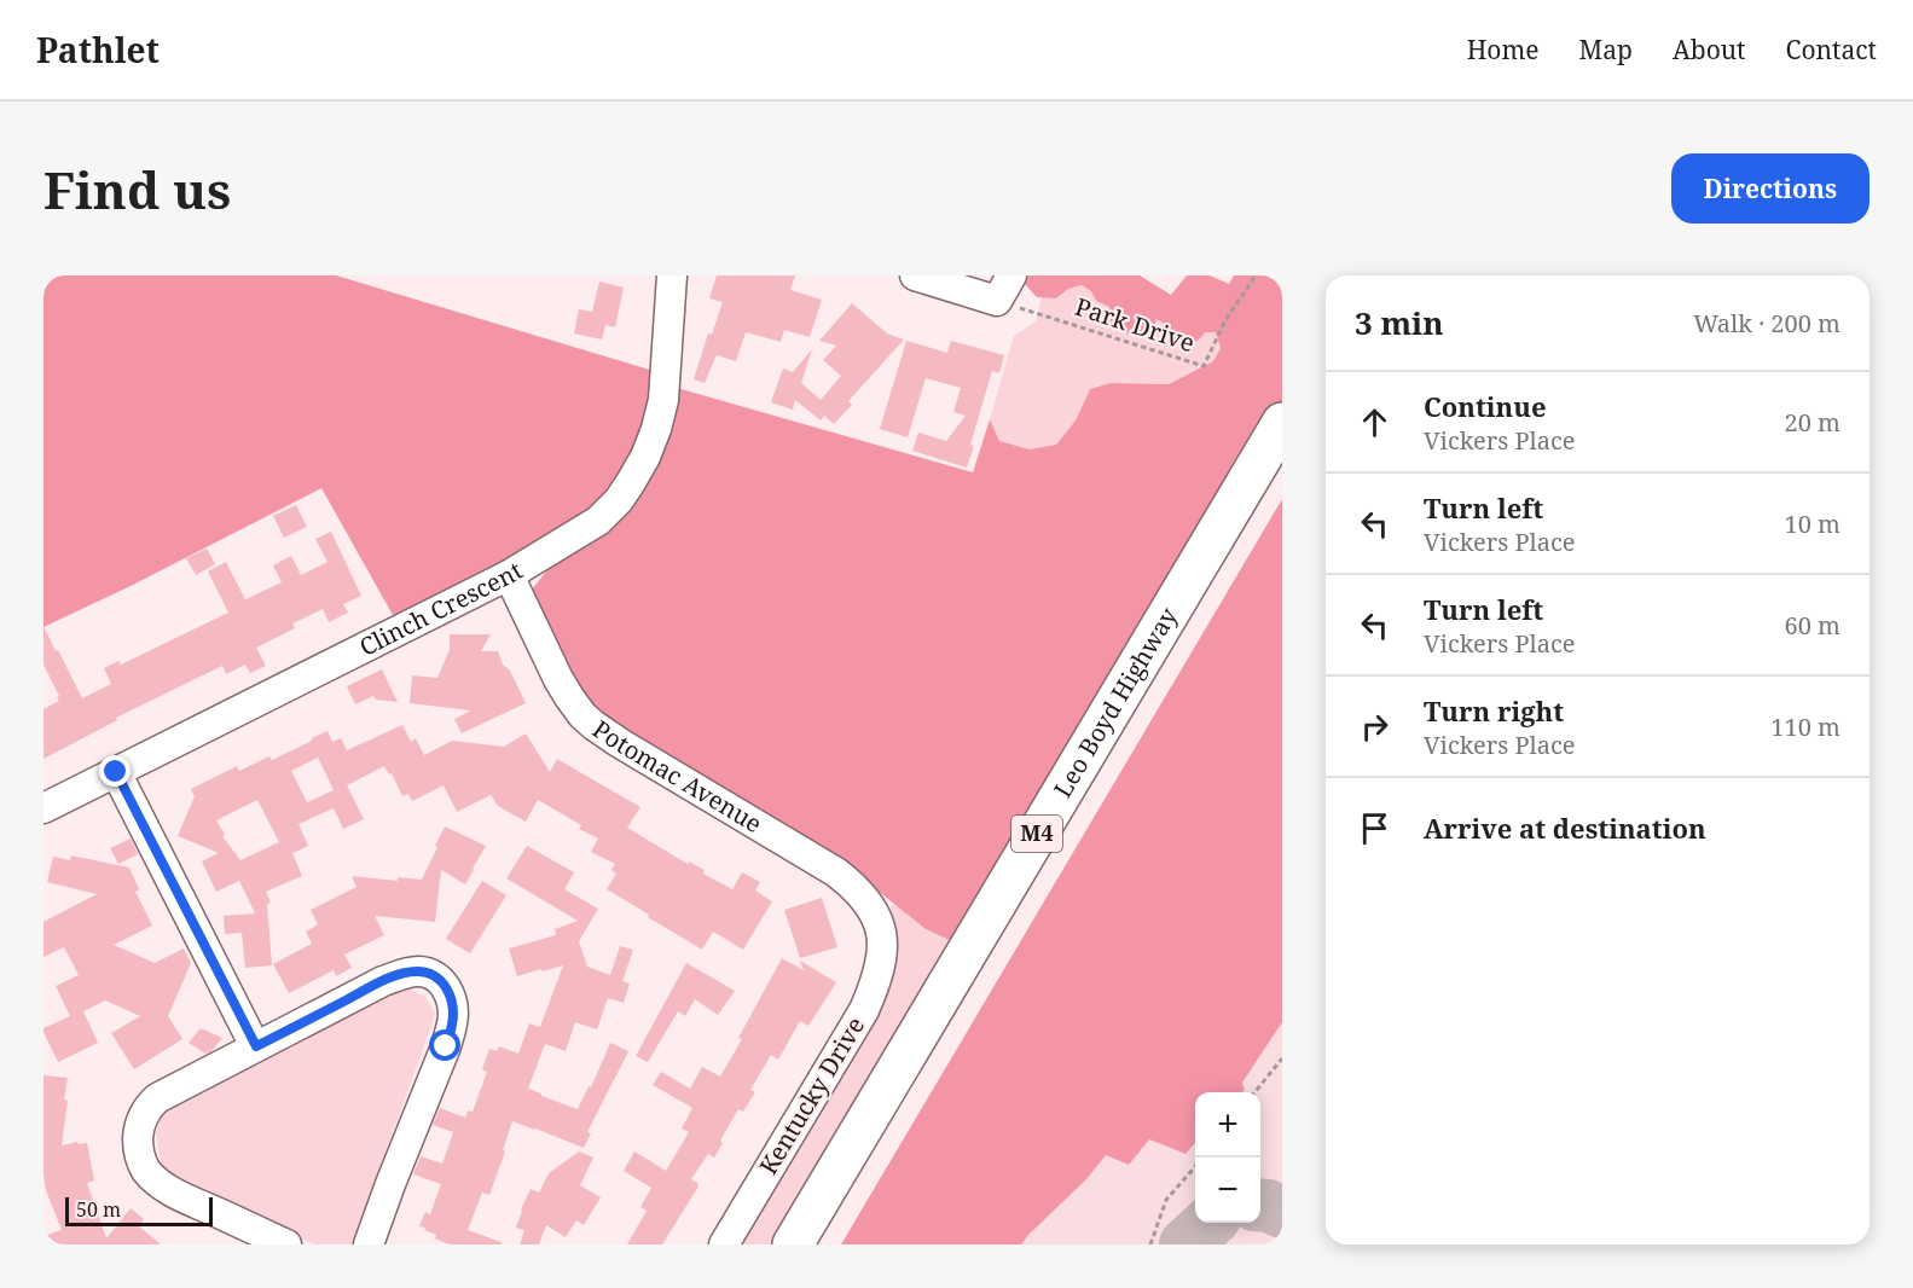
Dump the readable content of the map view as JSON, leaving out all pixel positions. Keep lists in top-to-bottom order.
{
  "streets": {
    "highway": ["Leo Boyd Highway", "M4"],
    "street": ["Clinch Crescent", "Potomac Avenue", "Kentucky Drive"],
    "path": ["Park Drive"]
  },
  "crossings": [
    ["Clinch Crescent", "Potomac Avenue"],
    ["Potomac Avenue", "Kentucky Drive"]
  ],
  "scale_bar": "50 m",
  "page": {
    "header": "Pathlet",
    "nav": [
      "Home",
      "Map",
      "About",
      "Contact"
    ],
    "buttons": "Directions",
    "title": "Find us",
    "heading": ["3 min", "Walk · 200 m"],
    "list": [
      ["Continue", "Vickers Place", "20 m"],
      ["Turn left", "Vickers Place", "10 m"],
      ["Turn left", "Vickers Place", "60 m"],
      ["Turn right", "Vickers Place", "110 m"],
      "Arrive at destination"
    ],
    "map_buttons": ["+", "−"],
    "scale": "50 m"
  }
}
